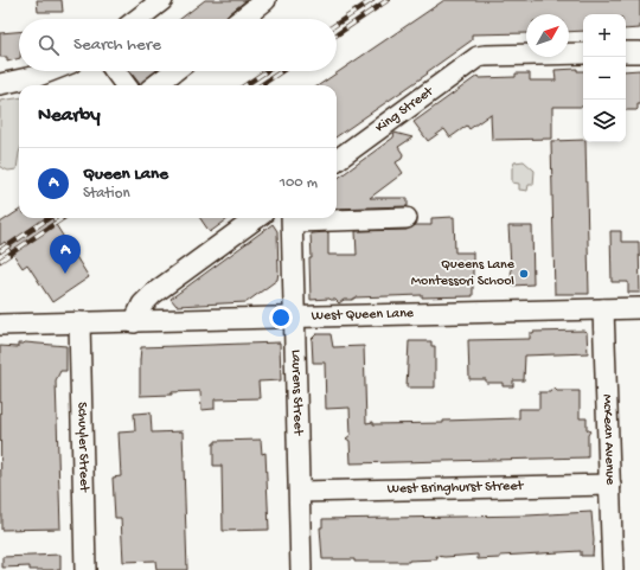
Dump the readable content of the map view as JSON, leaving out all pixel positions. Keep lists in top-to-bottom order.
{
  "streets": {
    "street": [
      "King Street",
      "West Queen Lane",
      "Laurens Street",
      "McKean Avenue",
      "Schuyler Street",
      "West Bringhurst Street"
    ]
  },
  "crossings": [
    ["West Queen Lane", "Laurens Street"],
    ["West Queen Lane", "McKean Avenue"],
    ["West Queen Lane", "Schuyler Street"],
    ["Laurens Street", "West Bringhurst Street"],
    ["McKean Avenue", "West Bringhurst Street"]
  ],
  "places": ["Queens Lane Montessori School"],
  "north": "top right",
  "page": {
    "map_buttons": ["+", "−"],
    "search": "Search here",
    "heading": "Nearby",
    "list": [
      {
        "mark": "A",
        "name": "Queen Lane",
        "note": "Station",
        "value": "100 m"
      }
    ],
    "pins": "A"
  }
}
